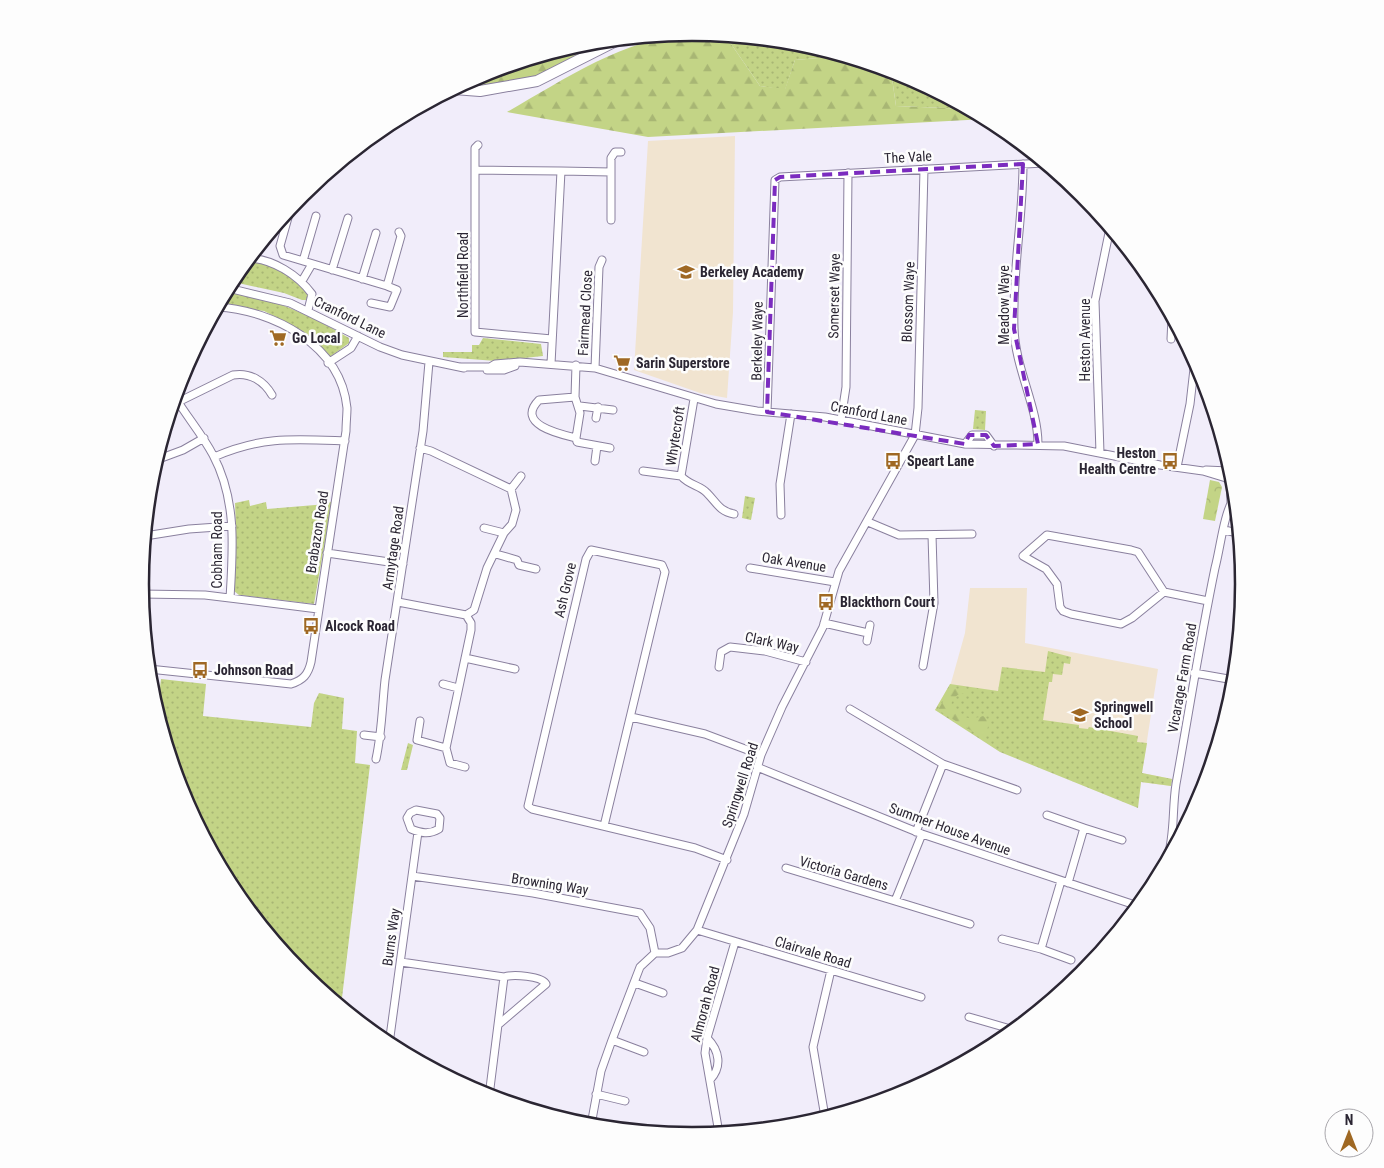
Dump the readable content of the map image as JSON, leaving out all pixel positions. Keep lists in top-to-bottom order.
{
  "streets": {
    "street": [
      "The Vale",
      "Northfield Road",
      "Somerset Waye",
      "Blossom Waye",
      "Meadow Waye",
      "Fairmead Close",
      "Cranford Lane",
      "Heston Avenue",
      "Berkeley Waye",
      "Whytecroft",
      "Brabazon Road",
      "Armytage Road",
      "Cobham Road",
      "Oak Avenue",
      "Ash Grove",
      "Clark Way",
      "Vicarage Farm Road",
      "Springwell Road",
      "Summer House Avenue",
      "Victoria Gardens",
      "Browning Way",
      "Burns Way",
      "Clairvale Road",
      "Almorah Road"
    ]
  },
  "crossings": [
    ["The Vale", "Somerset Waye"],
    ["The Vale", "Blossom Waye"],
    ["The Vale", "Meadow Waye"],
    ["The Vale", "Berkeley Waye"],
    ["Somerset Waye", "Cranford Lane"],
    ["Blossom Waye", "Cranford Lane"],
    ["Blossom Waye", "Springwell Road"],
    ["Meadow Waye", "Cranford Lane"],
    ["Fairmead Close", "Cranford Lane"],
    ["Cranford Lane", "Berkeley Waye"],
    ["Cranford Lane", "Whytecroft"],
    ["Cranford Lane", "Armytage Road"],
    ["Cranford Lane", "Springwell Road"],
    ["Oak Avenue", "Springwell Road"],
    ["Ash Grove", "Springwell Road"],
    ["Clark Way", "Springwell Road"],
    ["Springwell Road", "Summer House Avenue"],
    ["Springwell Road", "Browning Way"],
    ["Springwell Road", "Clairvale Road"],
    ["Summer House Avenue", "Victoria Gardens"],
    ["Browning Way", "Burns Way"],
    ["Clairvale Road", "Almorah Road"]
  ],
  "places": {
    "school or university": ["Berkeley Academy", "Springwell School"],
    "supermarket": ["Go Local", "Sarin Superstore"],
    "bus stop": [
      "Speart Lane",
      "Heston Health Centre",
      "Blackthorn Court",
      "Alcock Road",
      "Johnson Road"
    ]
  },
  "north": "top"
}
